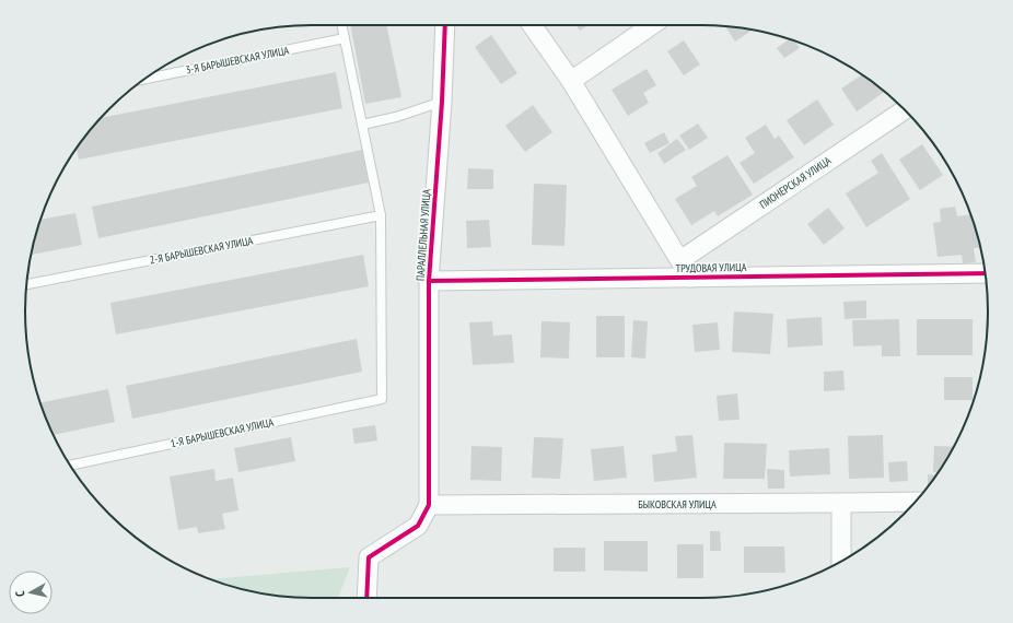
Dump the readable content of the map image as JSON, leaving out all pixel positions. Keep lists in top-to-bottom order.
{
  "streets": {
    "street": [
      "ПИОНЕРСКАЯ УЛИЦА",
      "ПАРАЛЛЕЛЬНАЯ УЛИЦА",
      "ТРУДОВАЯ УЛИЦА",
      "БЫКОВСКАЯ УЛИЦА"
    ],
    "lane": ["3-Я БАРЫШЕВСКАЯ УЛИЦА", "2-Я БАРЫШЕВСКАЯ УЛИЦА", "1-Я БАРЫШЕВСКАЯ УЛИЦА"]
  },
  "crossings": [
    ["ПАРАЛЛЕЛЬНАЯ УЛИЦА", "ТРУДОВАЯ УЛИЦА"],
    ["ПАРАЛЛЕЛЬНАЯ УЛИЦА", "БЫКОВСКАЯ УЛИЦА"],
    ["2-Я БАРЫШЕВСКАЯ УЛИЦА", "1-Я БАРЫШЕВСКАЯ УЛИЦА"]
  ],
  "north": "left"
}
